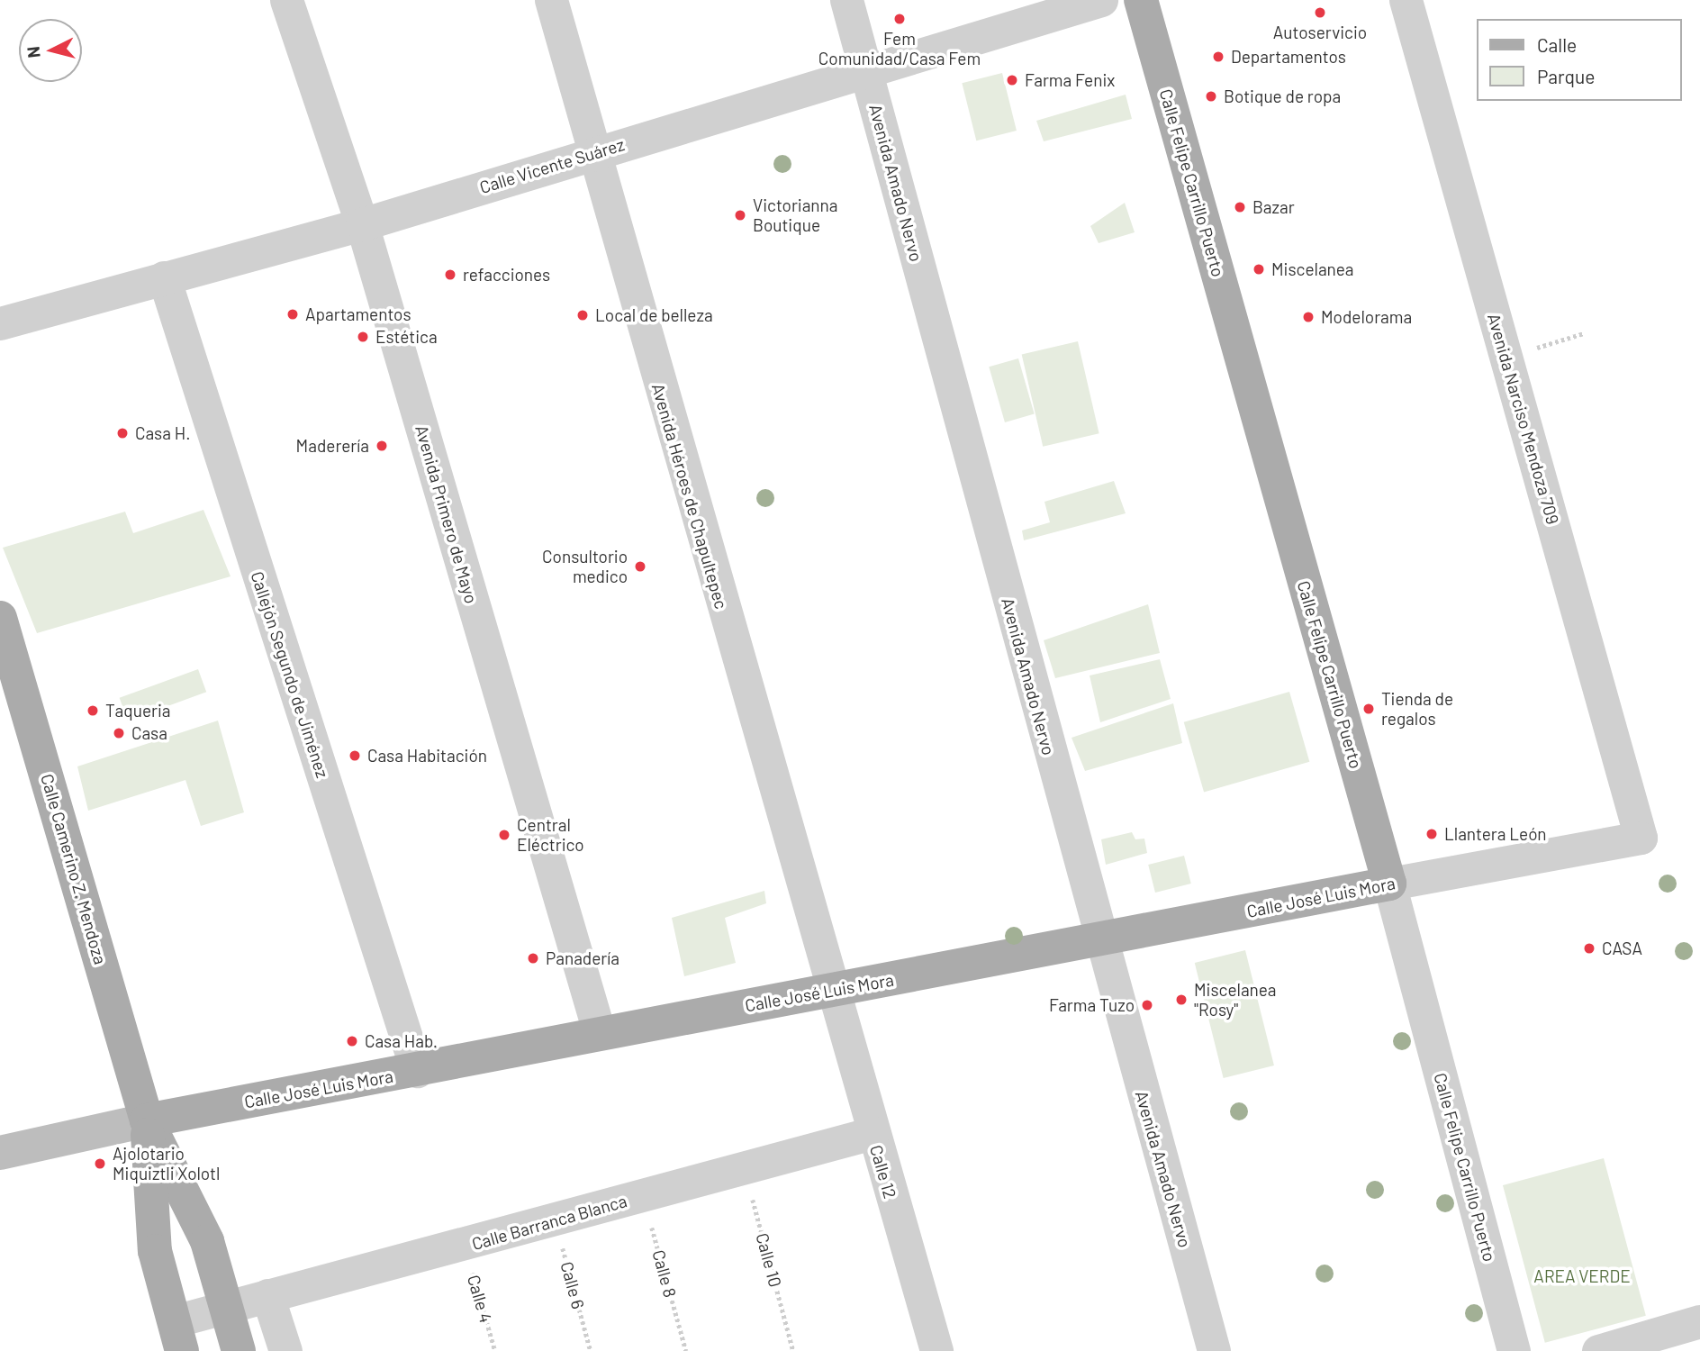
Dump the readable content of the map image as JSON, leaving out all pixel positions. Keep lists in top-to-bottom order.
{
  "streets": {
    "main road": ["Calle Felipe Carrillo Puerto", "Calle Camerino Z. Mendoza", "Calle José Luis Mora"],
    "street": [
      "Calle Vicente Suárez",
      "Avenida Amado Nervo",
      "Avenida Narciso Mendoza 709",
      "Avenida Héroes de Chapultepec",
      "Avenida Primero de Mayo",
      "Callejón Segundo de Jiménez",
      "Calle 12",
      "Calle Barranca Blanca"
    ],
    "path": [
      "Calle 10",
      "Calle 8",
      "Calle 6",
      "Calle 4"
    ]
  },
  "crossings": [
    ["Calle Vicente Suárez", "Avenida Amado Nervo"],
    ["Calle Vicente Suárez", "Avenida Héroes de Chapultepec"],
    ["Calle Vicente Suárez", "Avenida Primero de Mayo"],
    ["Calle Vicente Suárez", "Callejón Segundo de Jiménez"],
    ["Avenida Amado Nervo", "Calle José Luis Mora"],
    ["Calle Felipe Carrillo Puerto", "Calle José Luis Mora"],
    ["Avenida Narciso Mendoza 709", "Calle José Luis Mora"],
    ["Avenida Héroes de Chapultepec", "Calle José Luis Mora"],
    ["Avenida Héroes de Chapultepec", "Calle 12"],
    ["Avenida Primero de Mayo", "Calle José Luis Mora"],
    ["Callejón Segundo de Jiménez", "Calle José Luis Mora"],
    ["Calle Camerino Z. Mendoza", "Calle José Luis Mora"],
    ["Calle José Luis Mora", "Calle 12"],
    ["Calle 12", "Calle Barranca Blanca"],
    ["Calle Barranca Blanca", "Calle 10"],
    ["Calle Barranca Blanca", "Calle 8"],
    ["Calle Barranca Blanca", "Calle 6"],
    ["Calle Barranca Blanca", "Calle 4"]
  ],
  "parks": ["AREA VERDE"],
  "places": [
    "Autoservicio",
    "Fem Comunidad/Casa Fem",
    "Departamentos",
    "Farma Fenix",
    "Botique de ropa",
    "Bazar",
    "Victorianna Boutique",
    "Miscelanea",
    "refacciones",
    "Apartamentos",
    "Local de belleza",
    "Modelorama",
    "Estética",
    "Casa H.",
    "Maderería",
    "Consultorio medico",
    "Tienda de regalos",
    "Taqueria",
    "Casa",
    "Casa Habitación",
    "Llantera León",
    "Central Eléctrico",
    "CASA",
    "Panadería",
    "Miscelanea \"Rosy\"",
    "Farma Tuzo",
    "Casa Hab.",
    "Ajolotario Miquiztli Xolotl"
  ],
  "legend": ["Calle", "Parque"],
  "north": "left"
}
